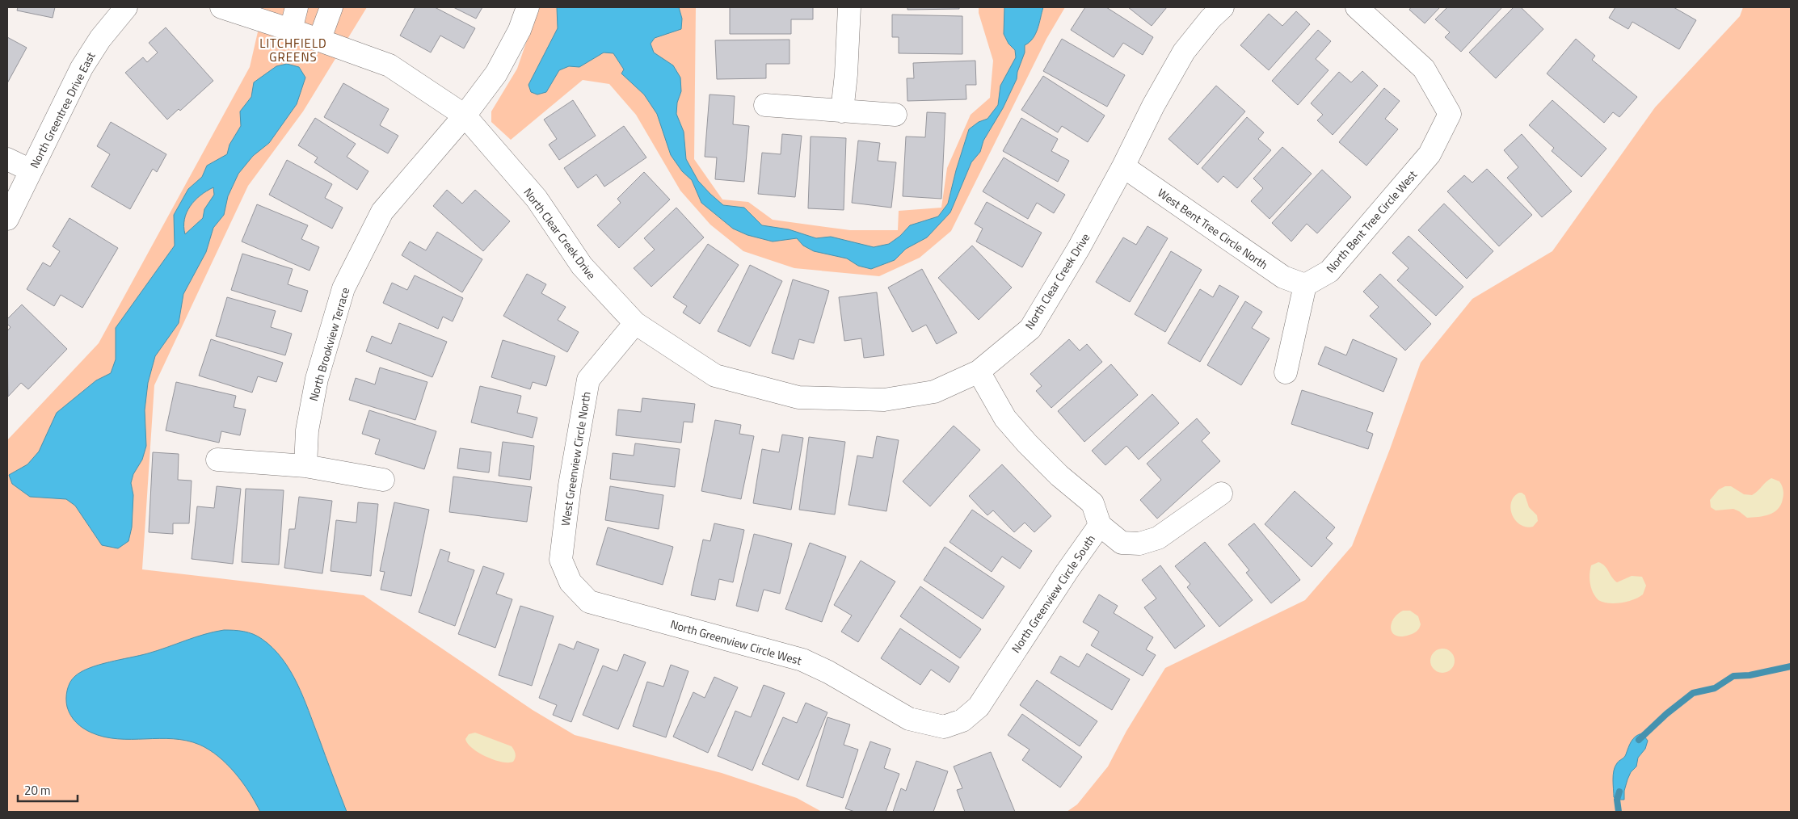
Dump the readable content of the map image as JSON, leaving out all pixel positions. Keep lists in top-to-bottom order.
{
  "streets": {
    "street": [
      "North Greentree Drive East",
      "North Bent Tree Circle West",
      "West Bent Tree Circle North",
      "North Clear Creek Drive",
      "North Brookview Terrace",
      "West Greenview Circle North",
      "North Greenview Circle South",
      "North Greenview Circle West"
    ]
  },
  "crossings": [
    ["North Bent Tree Circle West", "West Bent Tree Circle North"],
    ["West Bent Tree Circle North", "North Clear Creek Drive"],
    ["North Clear Creek Drive", "North Brookview Terrace"],
    ["North Clear Creek Drive", "West Greenview Circle North"],
    ["West Greenview Circle North", "North Greenview Circle West"],
    ["North Greenview Circle South", "North Greenview Circle West"]
  ],
  "districts": ["LITCHFIELD GREENS"],
  "scale_bar": "20 m"
}
